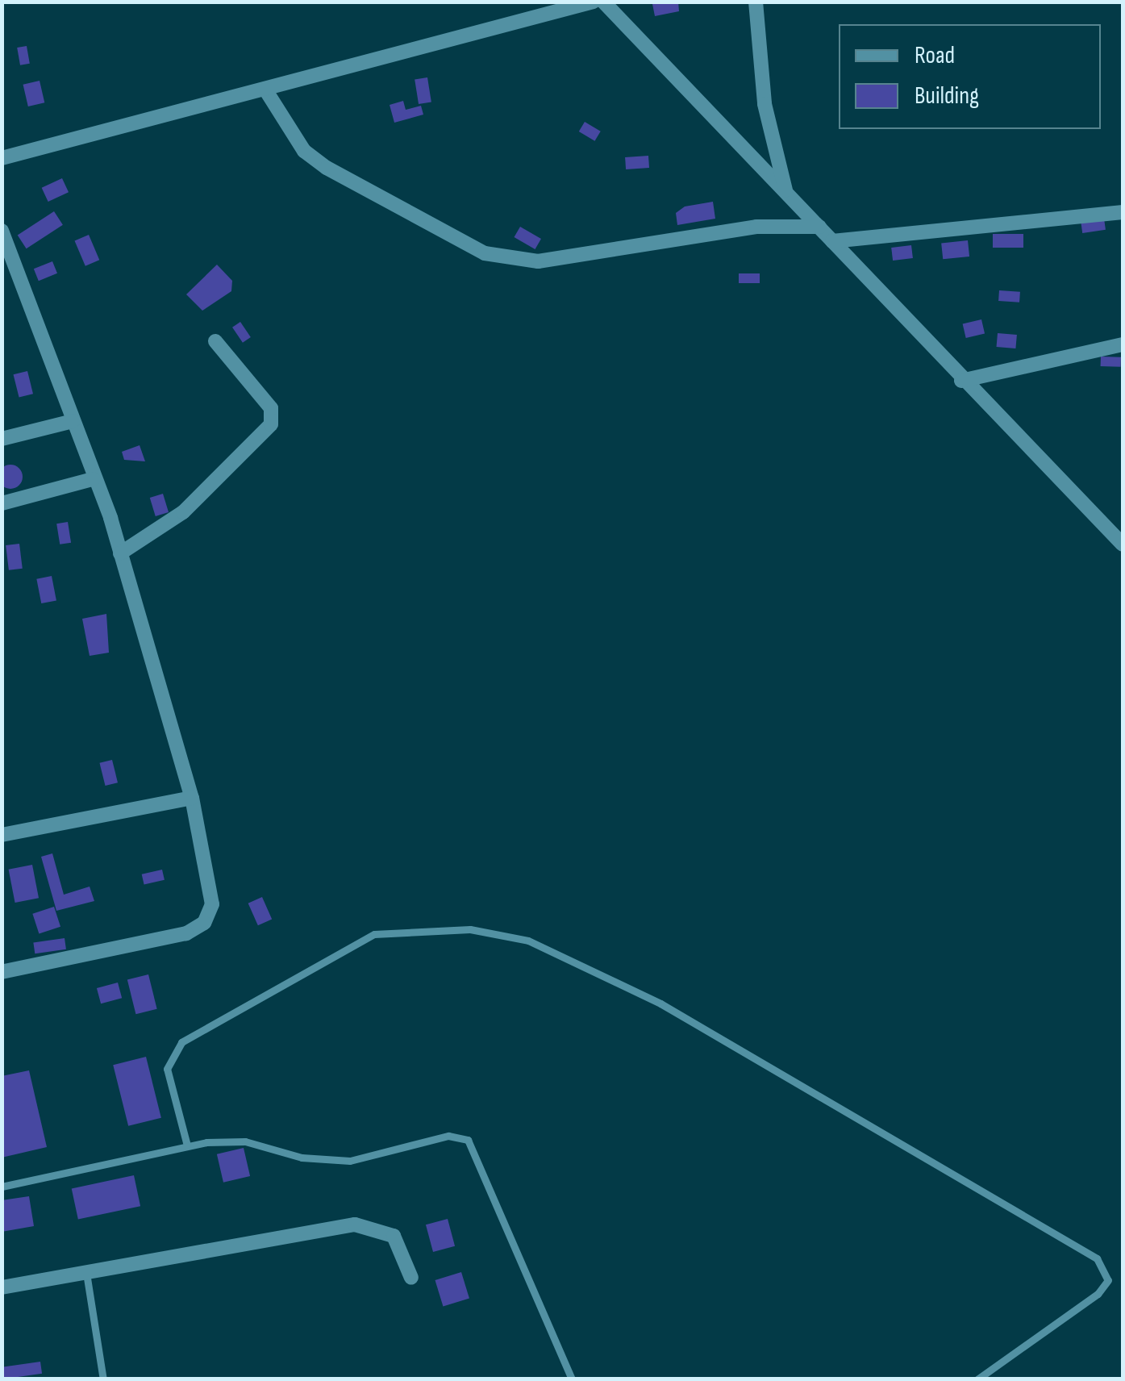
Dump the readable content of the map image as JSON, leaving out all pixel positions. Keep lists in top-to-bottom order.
{
  "legend": ["Road", "Building"]
}
